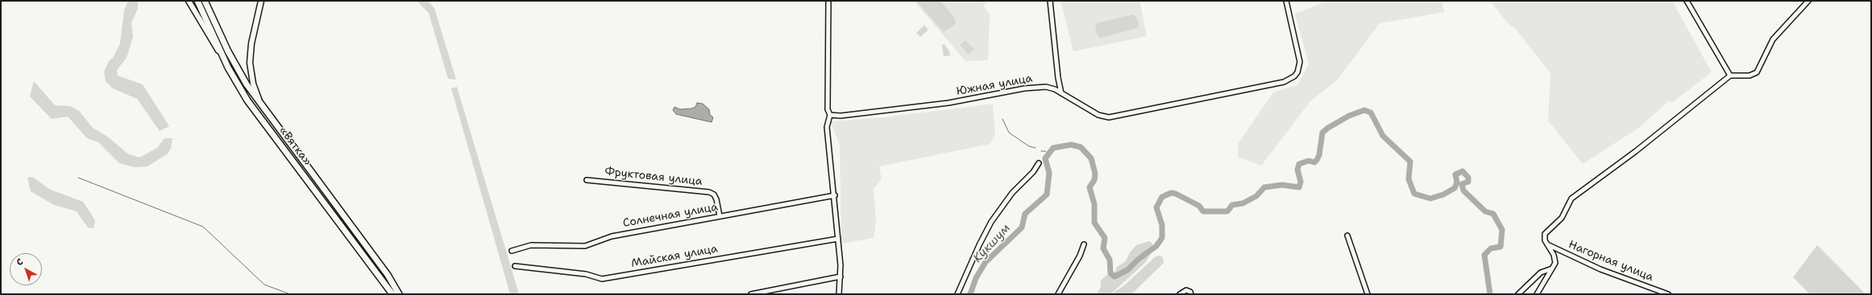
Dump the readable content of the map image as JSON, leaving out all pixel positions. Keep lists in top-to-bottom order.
{
  "streets": {
    "highway": ["«Вятка»"],
    "street": [
      "Южная улица",
      "Фруктовая улица",
      "Солнечная улица",
      "Майская улица",
      "Нагорная улица"
    ]
  },
  "crossings": [
    ["Фруктовая улица", "Солнечная улица"]
  ],
  "water": ["Кукшум"],
  "north": "top left"
}
